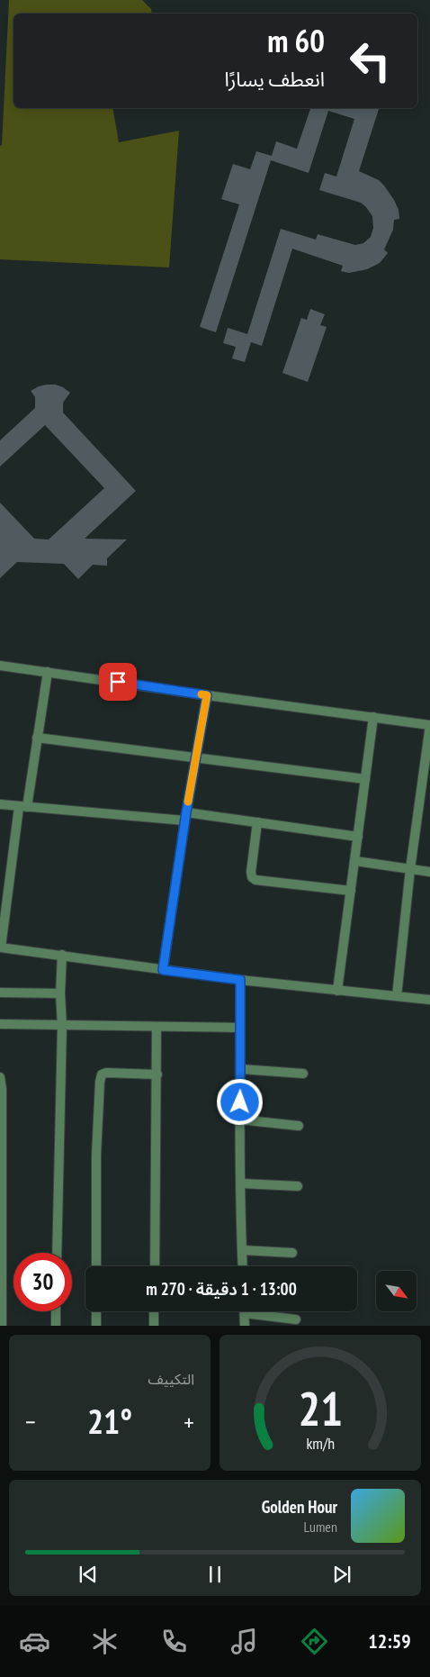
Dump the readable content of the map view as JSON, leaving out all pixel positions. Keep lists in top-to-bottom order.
{
  "north": "bottom right",
  "page": {
    "turn": ["60 m", "انعطف يسارًا"],
    "limit": "30",
    "trip": "13:00 · 1 دقيقة · 270 m",
    "tile": "التكييف",
    "heat": ["−", "21°", "+"],
    "song": ["Golden Hour", "Lumen"],
    "tabs": "12:59",
    "gauge": ["21", "km/h"]
  }
}
